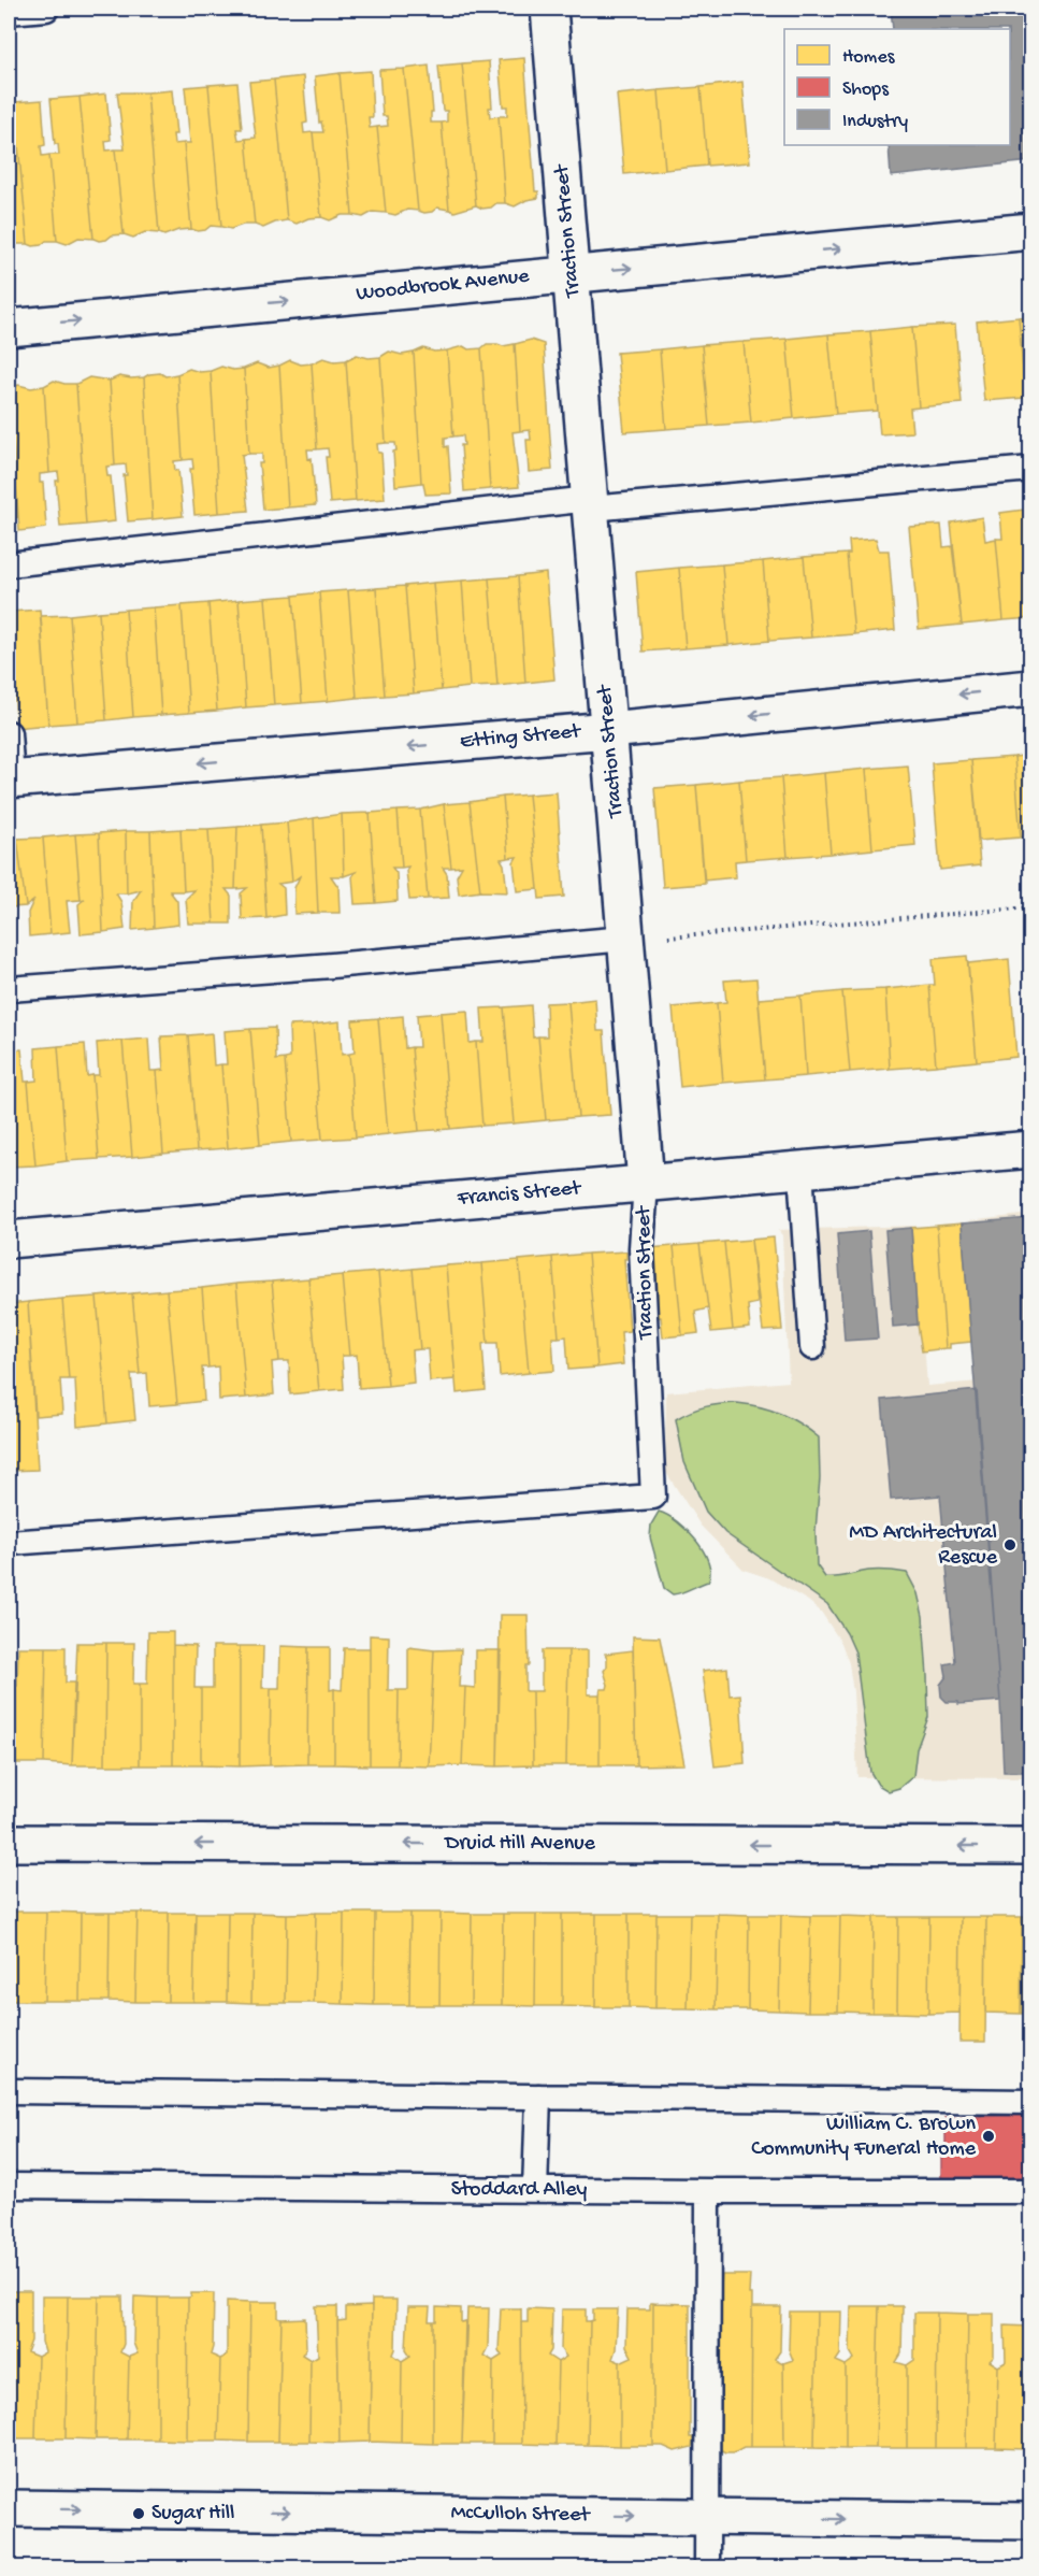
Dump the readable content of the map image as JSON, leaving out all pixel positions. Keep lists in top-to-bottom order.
{
  "streets": {
    "street": [
      "Traction Street",
      "Woodbrook Avenue",
      "Etting Street",
      "Francis Street",
      "Druid Hill Avenue",
      "McCulloh Street"
    ],
    "lane": ["Stoddard Alley"]
  },
  "crossings": [
    ["Traction Street", "Woodbrook Avenue"],
    ["Traction Street", "Etting Street"],
    ["Traction Street", "Francis Street"]
  ],
  "one_way": [
    "Woodbrook Avenue",
    "Etting Street",
    "Druid Hill Avenue",
    "McCulloh Street"
  ],
  "places": ["MD Architectural Rescue", "William C. Brown Community Funeral Home", "Sugar Hill"],
  "legend": ["Homes", "Shops", "Industry"]
}
